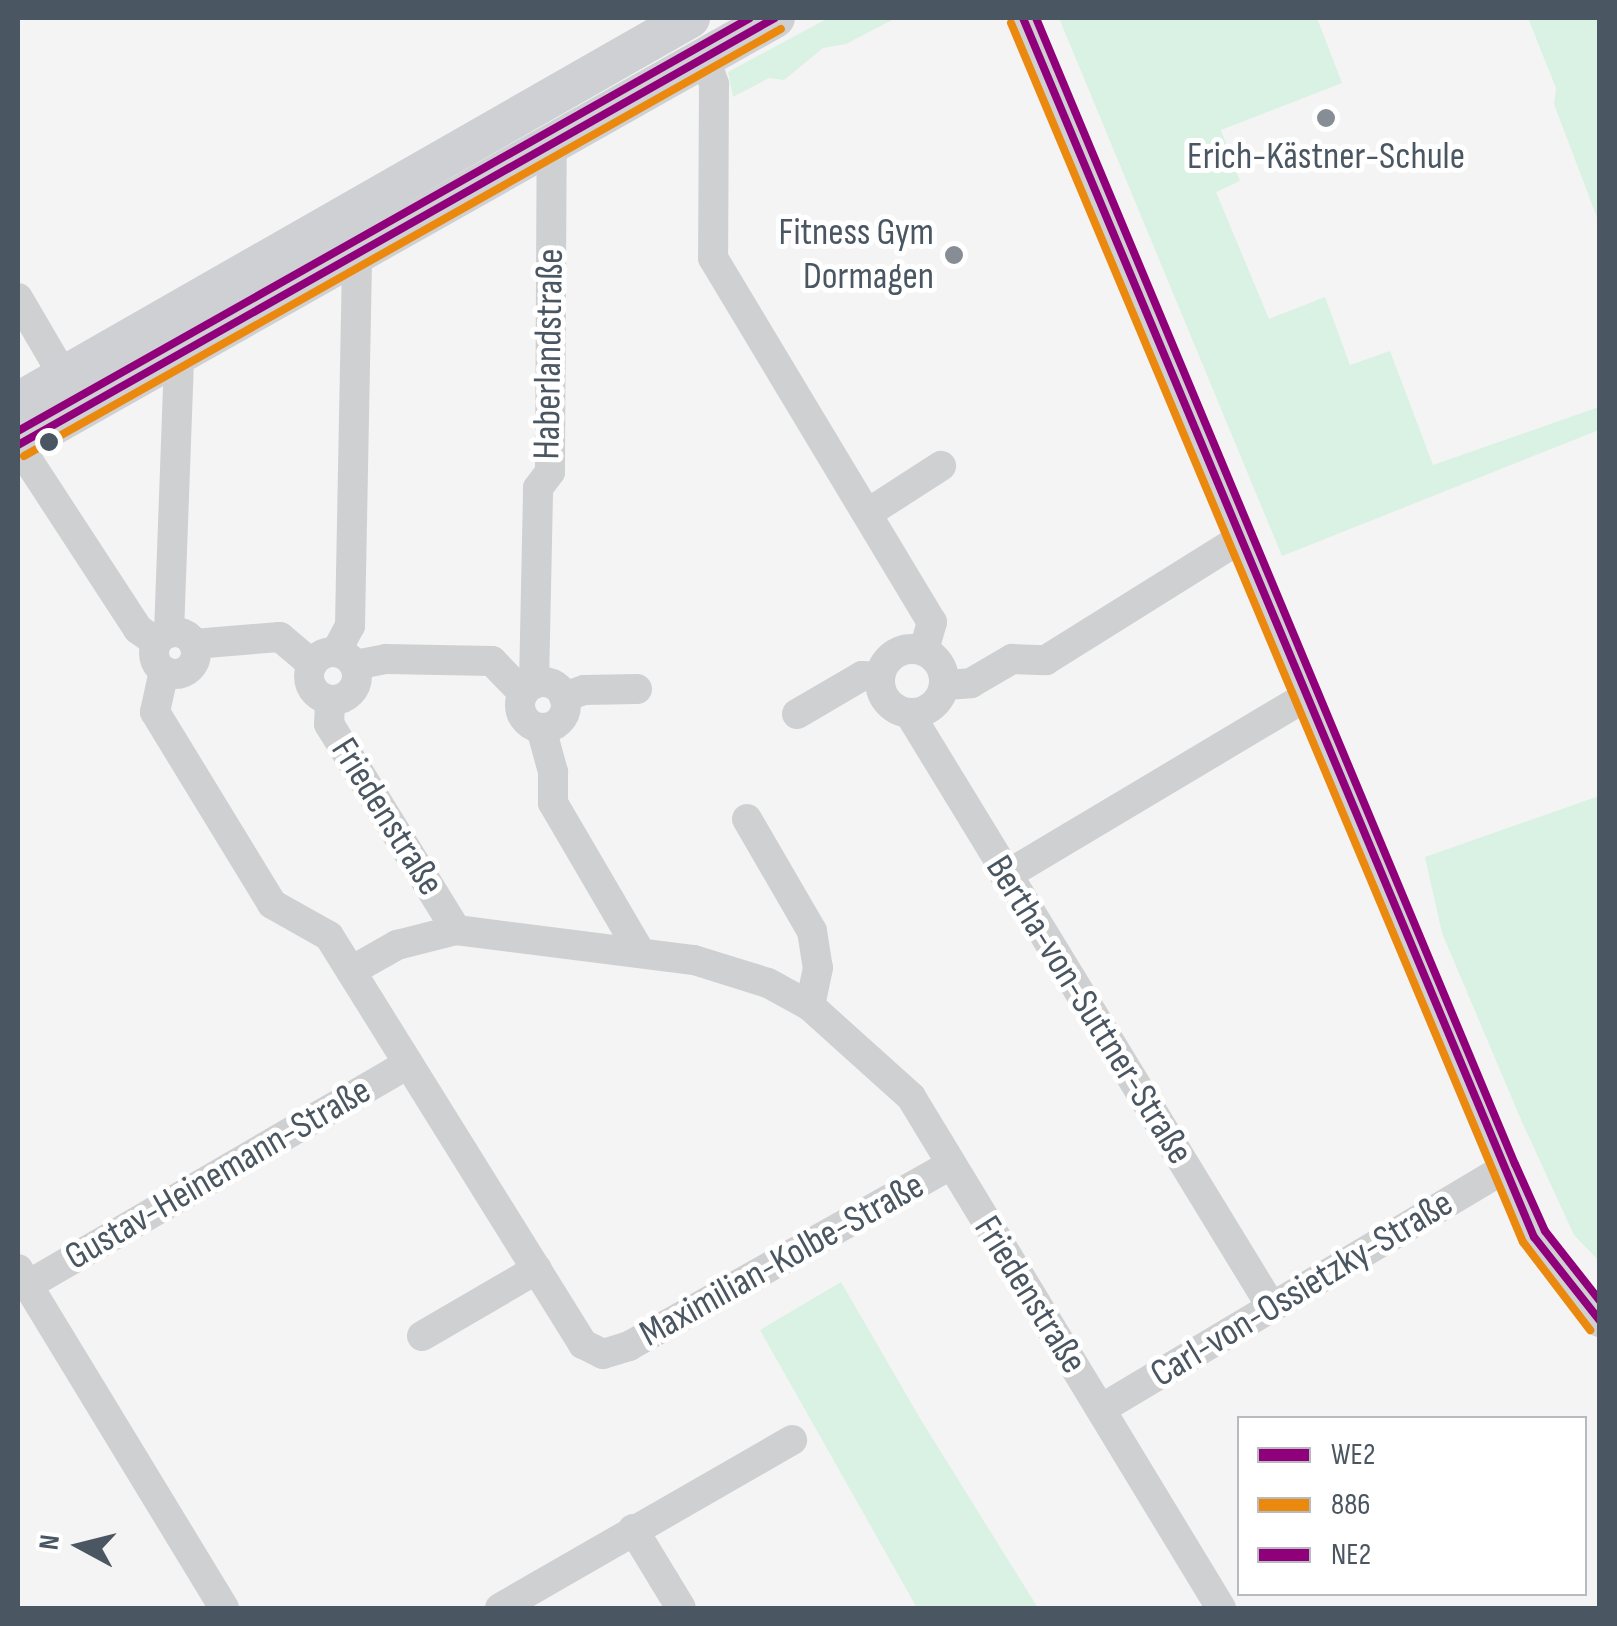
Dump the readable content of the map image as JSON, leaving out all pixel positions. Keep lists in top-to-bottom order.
{
  "streets": {
    "street": [
      "Haberlandstraße",
      "Friedenstraße",
      "Bertha-von-Suttner-Straße",
      "Gustav-Heinemann-Straße",
      "Maximilian-Kolbe-Straße",
      "Carl-von-Ossietzky-Straße"
    ]
  },
  "crossings": [
    ["Friedenstraße", "Maximilian-Kolbe-Straße"],
    ["Friedenstraße", "Carl-von-Ossietzky-Straße"],
    ["Bertha-von-Suttner-Straße", "Carl-von-Ossietzky-Straße"],
    ["Gustav-Heinemann-Straße", "Maximilian-Kolbe-Straße"]
  ],
  "places": ["Erich-Kästner-Schule", "Fitness Gym Dormagen"],
  "lines": ["transit line WE2", "transit line NE2", "transit line 886"],
  "legend": ["WE2", "886", "NE2"],
  "north": "left"
}
